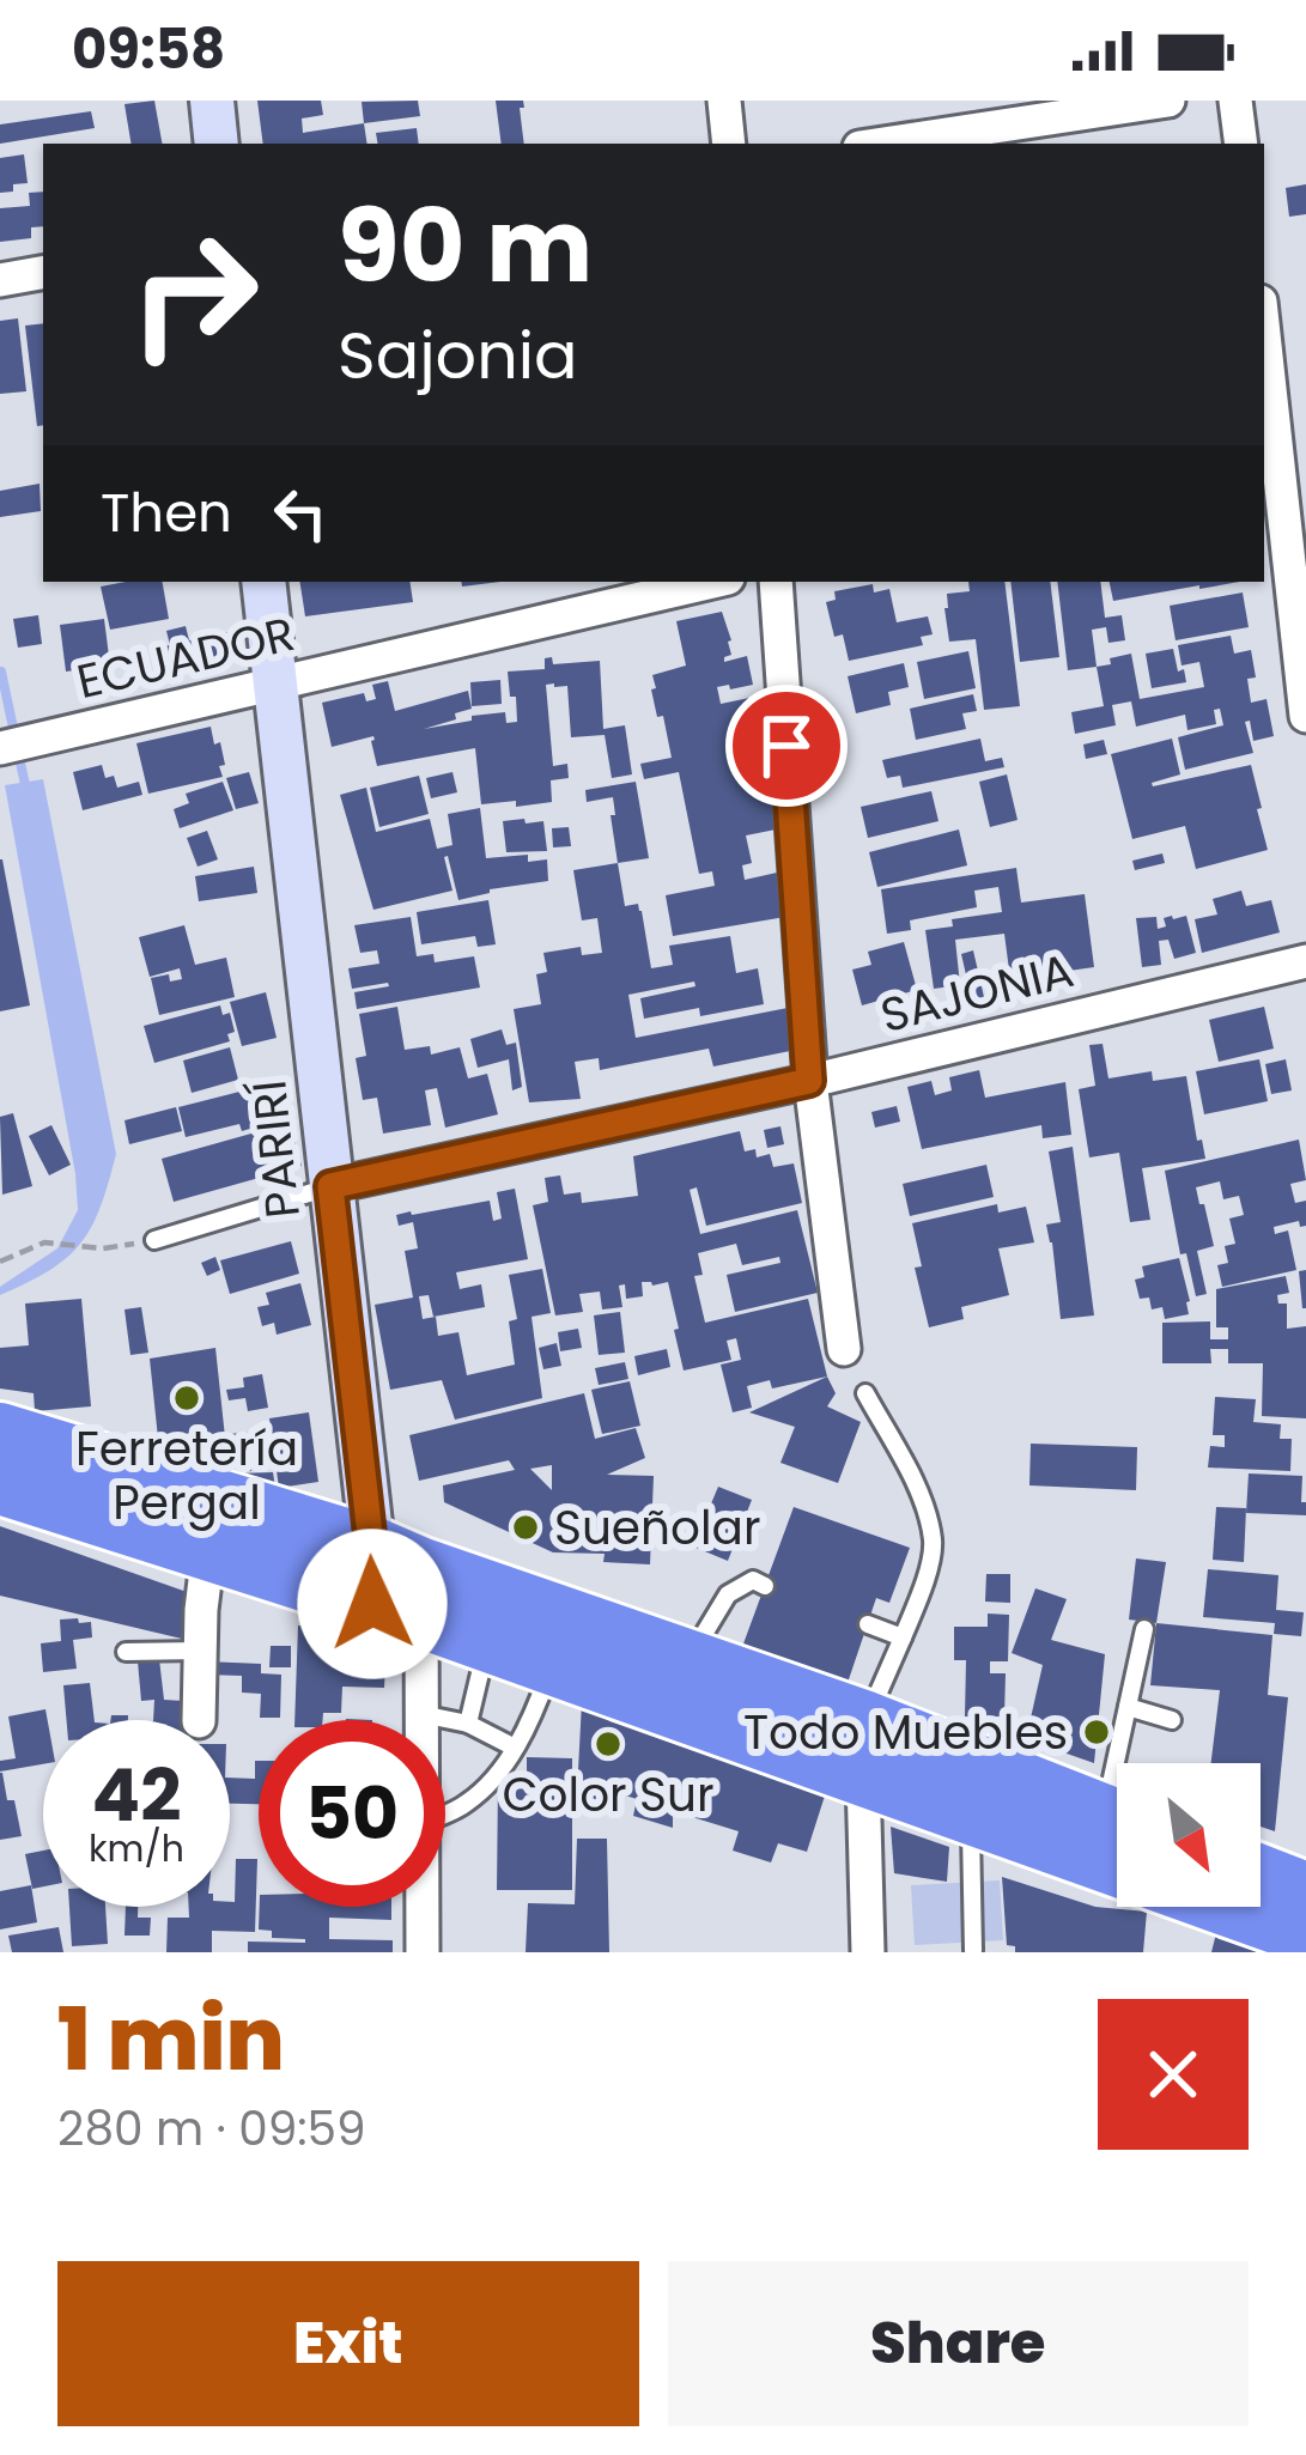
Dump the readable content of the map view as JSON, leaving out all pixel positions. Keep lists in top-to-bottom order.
{
  "streets": {
    "main road": ["PARIRÍ"],
    "street": ["ECUADOR", "SAJONIA"]
  },
  "crossings": [
    ["ECUADOR", "PARIRÍ"],
    ["SAJONIA", "PARIRÍ"]
  ],
  "places": [
    "Ferretería Pergal",
    "Sueñolar",
    "Todo Muebles",
    "Color Sur"
  ],
  "north": "bottom right",
  "page": {
    "status": "09:58",
    "turn": ["90 m", "Sajonia"],
    "then": "Then",
    "speed": "42 km/h",
    "limit": "50",
    "heading": ["1 min", "280 m · 09:59"],
    "buttons": ["Exit", "Share"]
  }
}
